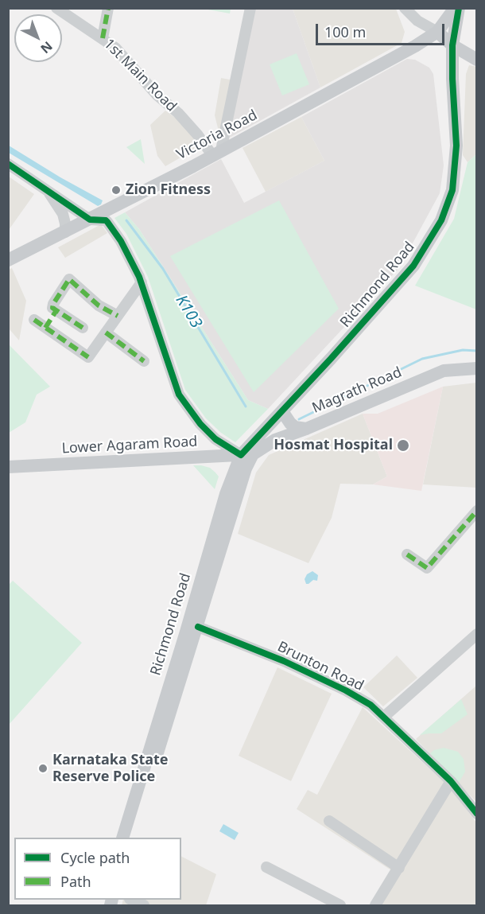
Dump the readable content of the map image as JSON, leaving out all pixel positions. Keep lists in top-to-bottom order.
{
  "streets": {
    "main road": [
      "Victoria Road",
      "Richmond Road",
      "Magrath Road",
      "Lower Agaram Road"
    ],
    "street": ["1st Main Road", "Brunton Road"]
  },
  "crossings": [
    ["1st Main Road", "Victoria Road"],
    ["Richmond Road", "Magrath Road"],
    ["Richmond Road", "Lower Agaram Road"],
    ["Richmond Road", "Brunton Road"],
    ["Magrath Road", "Lower Agaram Road"]
  ],
  "water": ["K103"],
  "places": ["Zion Fitness", "Hosmat Hospital", "Karnataka State Reserve Police"],
  "legend": ["Cycle path", "Path"],
  "scale_bar": "100 m",
  "north": "bottom right"
}
